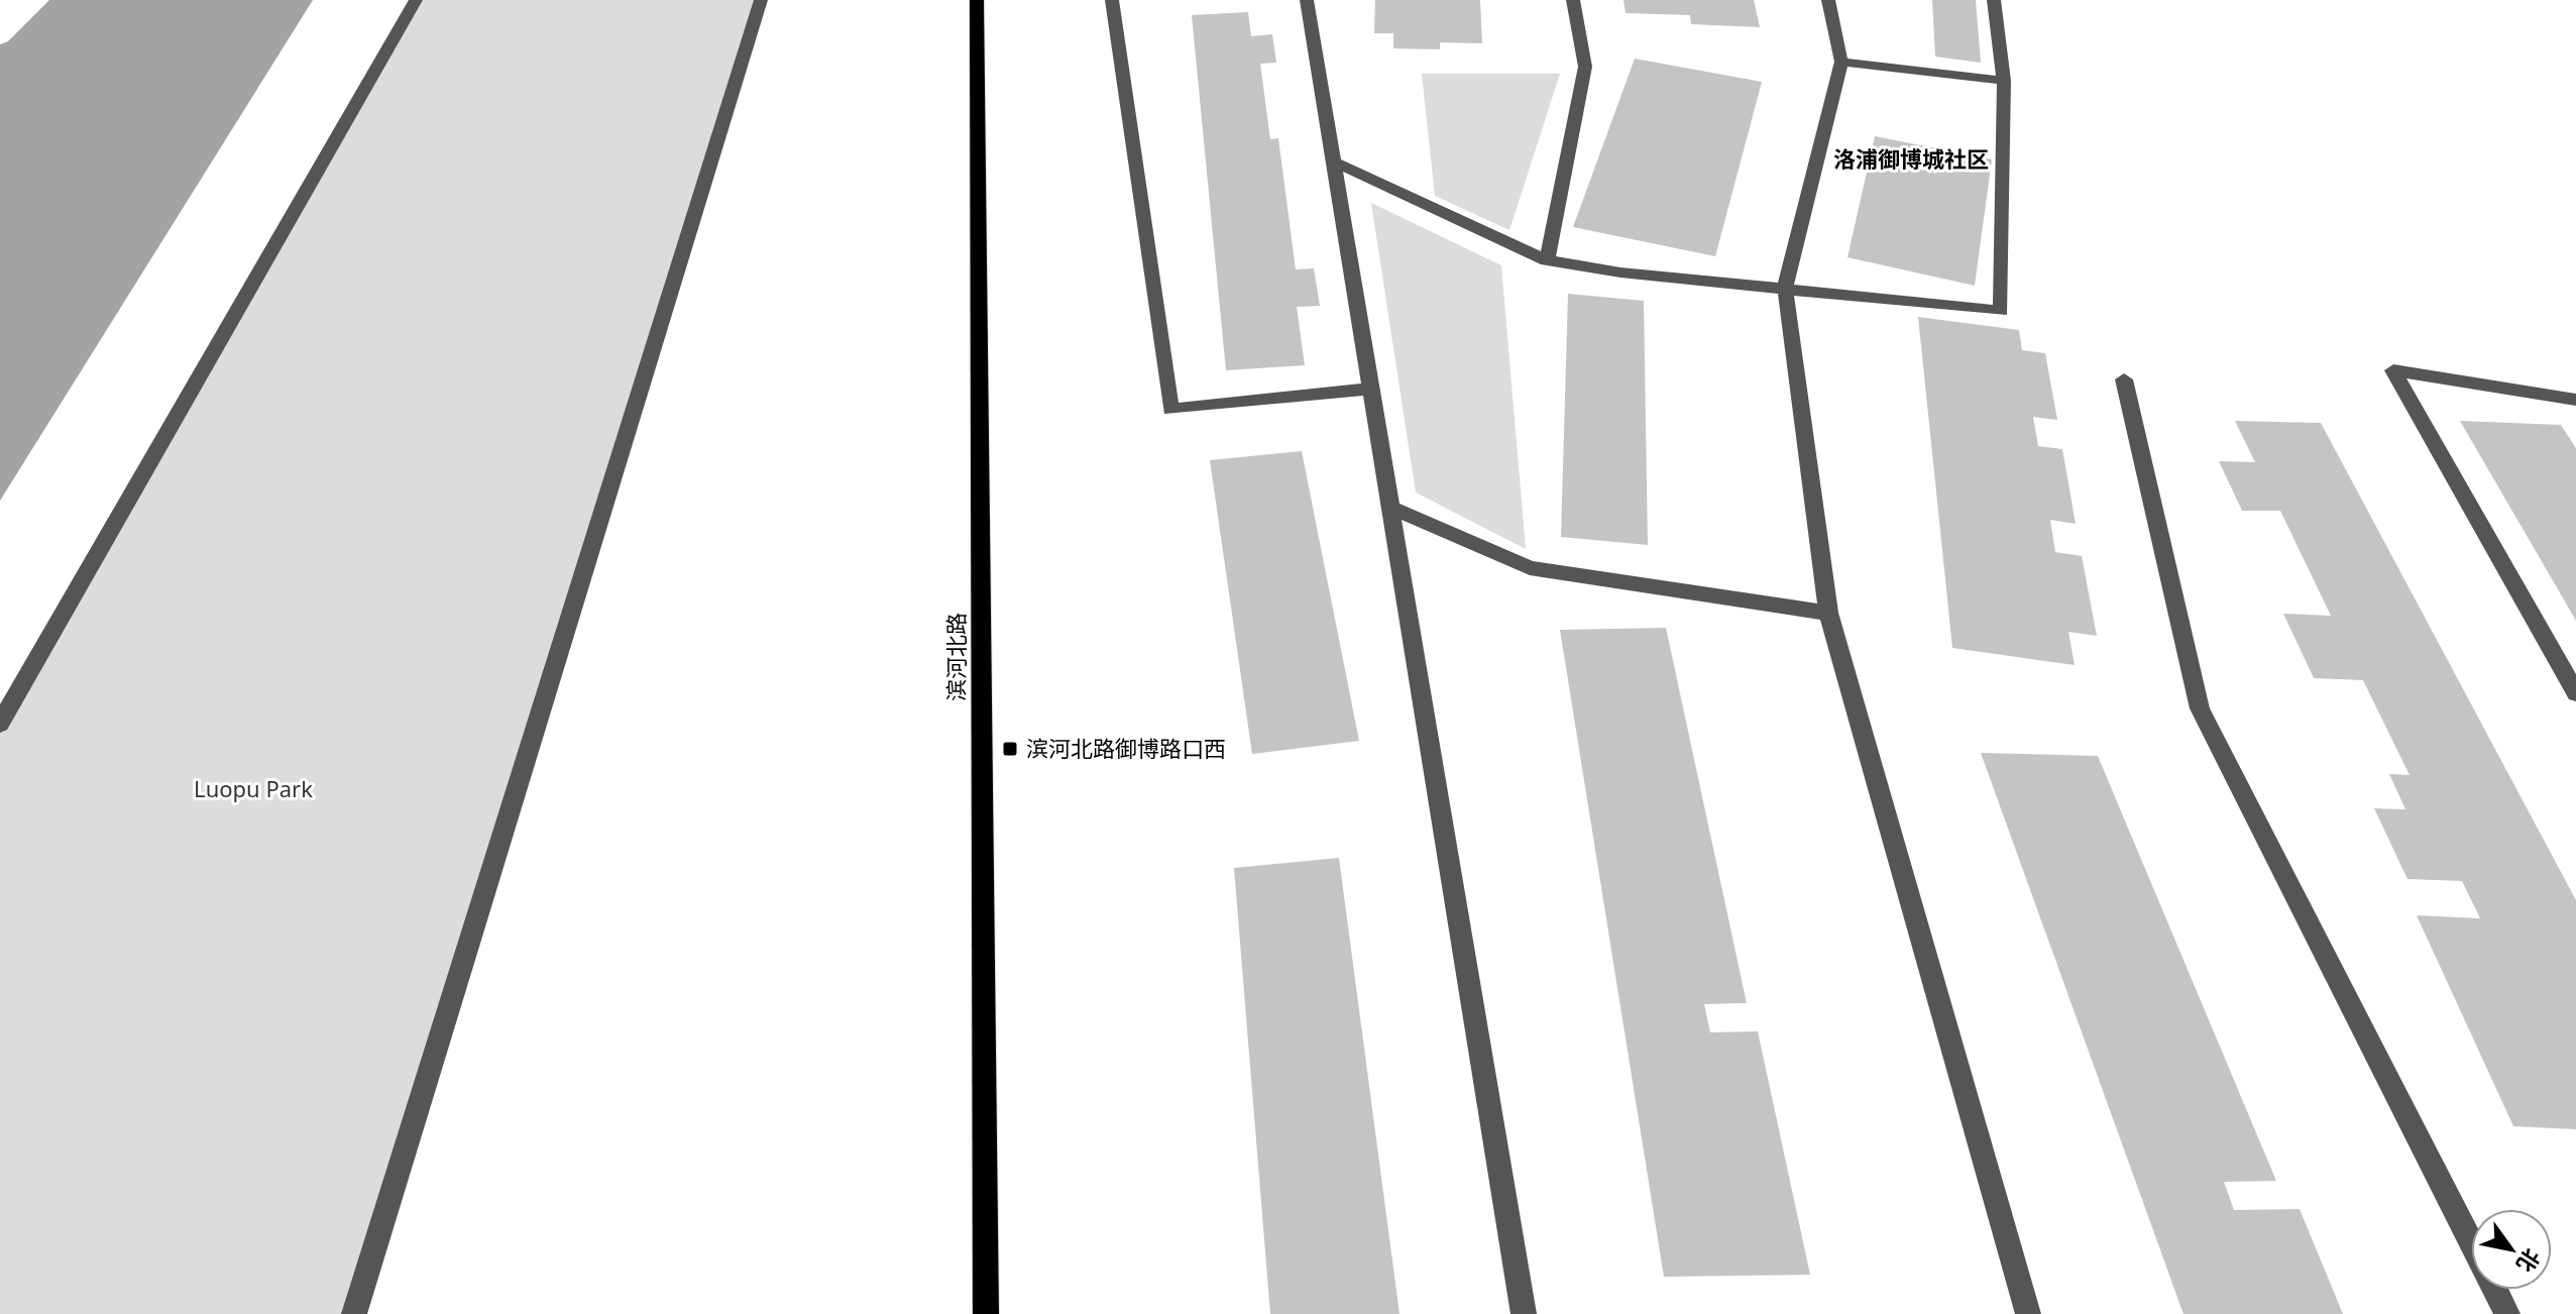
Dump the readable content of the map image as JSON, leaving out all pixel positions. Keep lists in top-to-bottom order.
{
  "streets": {
    "main road": ["滨河北路"]
  },
  "districts": ["洛浦御博城社区"],
  "parks": ["Luopu Park"],
  "places": {
    "transit": ["滨河北路御博路口西"]
  },
  "north": "bottom right"
}
